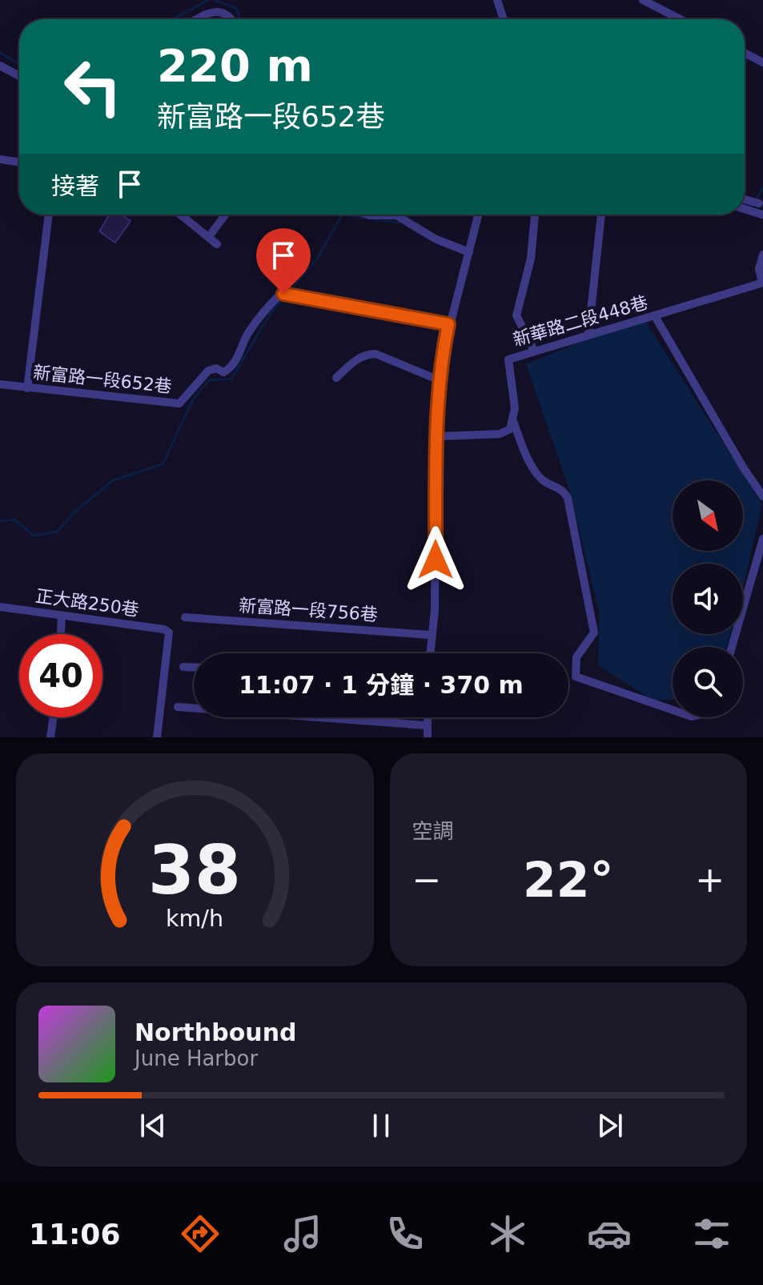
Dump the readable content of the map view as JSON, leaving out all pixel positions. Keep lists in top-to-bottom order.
{
  "streets": {
    "street": [
      "新華路二段448巷",
      "新富路一段652巷",
      "正大路250巷",
      "新富路一段756巷"
    ]
  },
  "north": "bottom right",
  "page": {
    "turn": ["220 m", "新富路一段652巷"],
    "then": "接著",
    "limit": "40",
    "trip": "11:07 · 1 分鐘 · 370 m",
    "tile": "空調",
    "heat": ["−", "22°", "+"],
    "song": ["Northbound", "June Harbor"],
    "tabs": "11:06",
    "gauge": ["38", "km/h"]
  }
}
